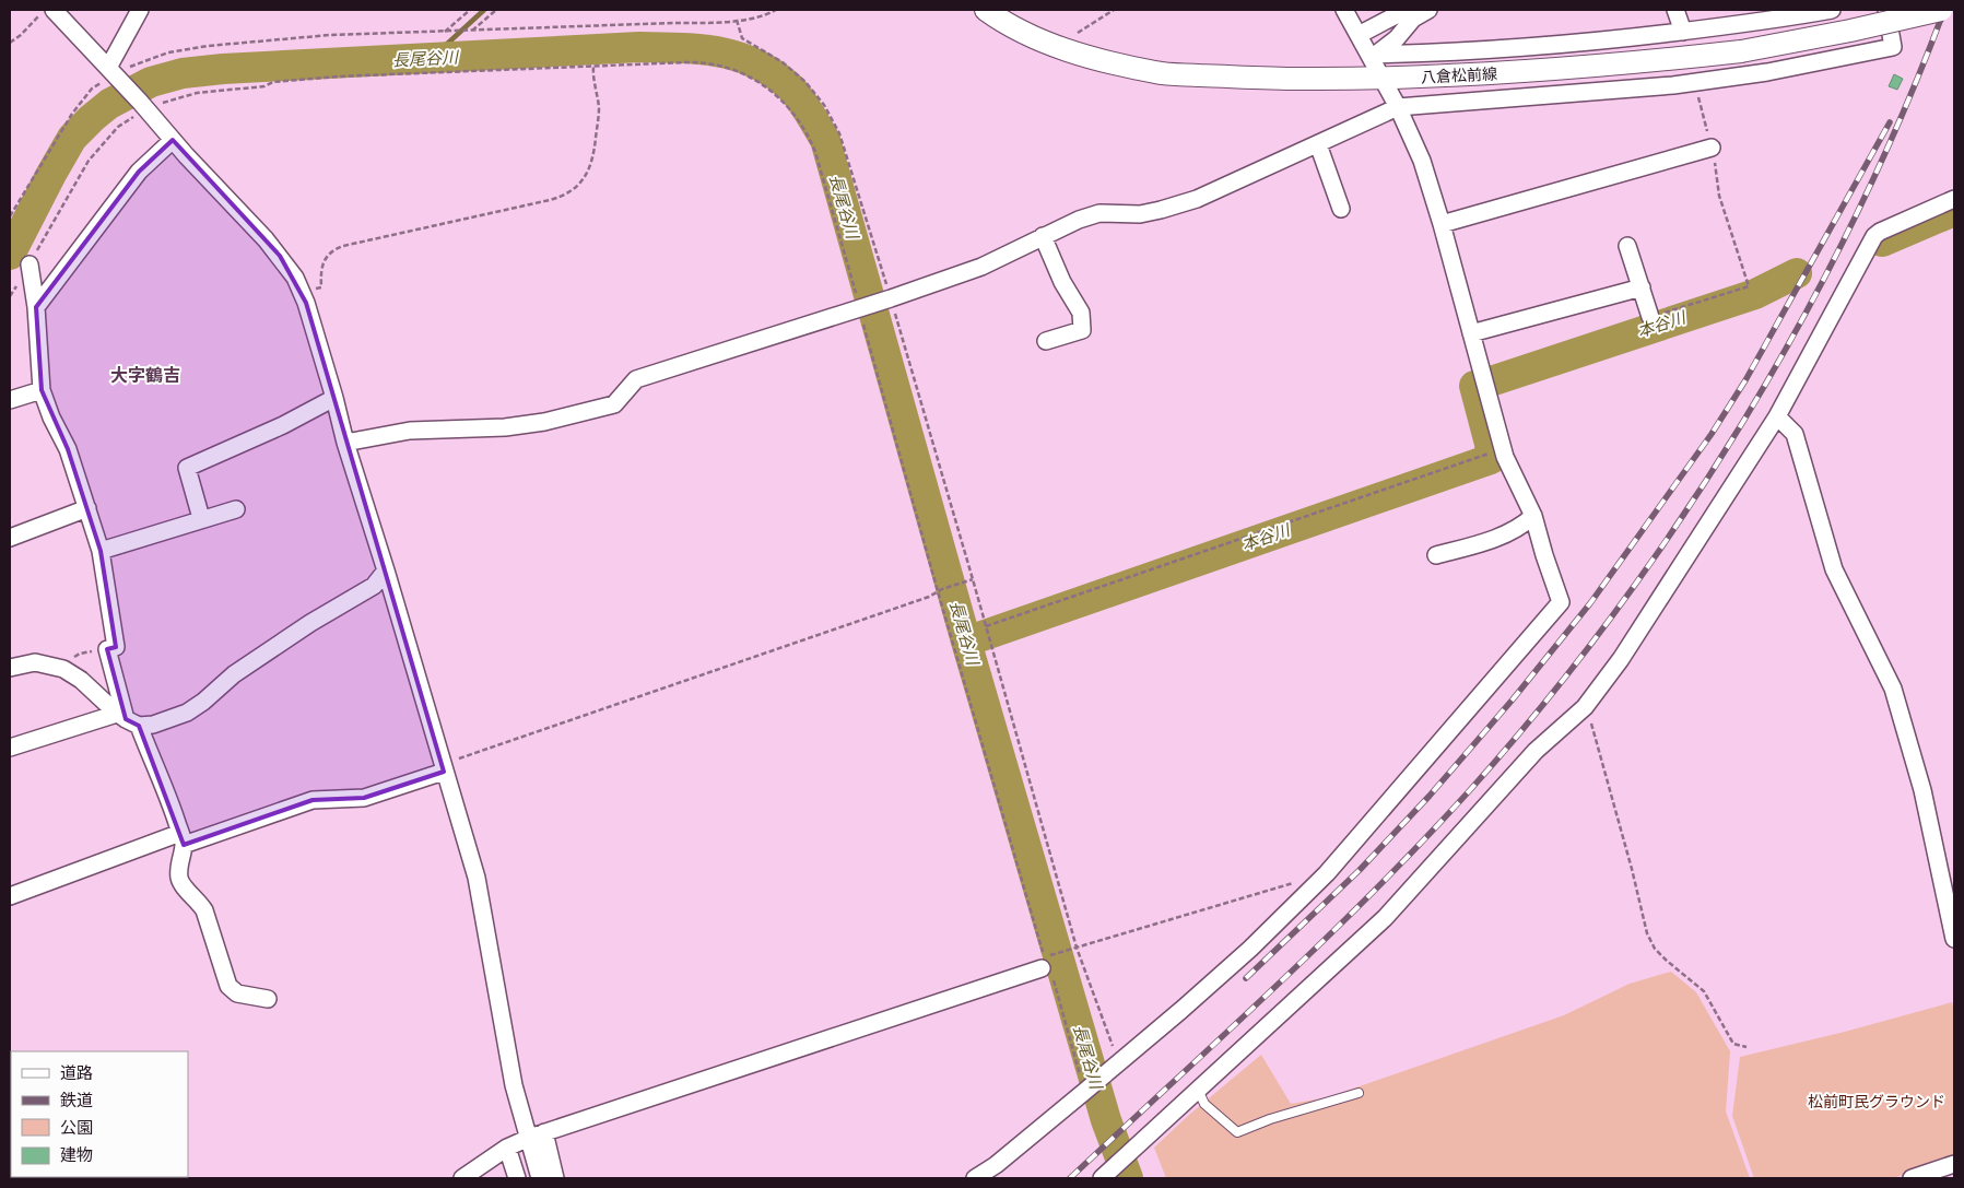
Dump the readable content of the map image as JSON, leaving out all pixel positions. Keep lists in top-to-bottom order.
{
  "streets": {
    "main road": ["八倉松前線"]
  },
  "districts": ["大字鶴吉"],
  "water": ["長尾谷川", "本谷川"],
  "parks": ["松前町民グラウンド"],
  "legend": [
    "道路",
    "鉄道",
    "公園",
    "建物"
  ]
}
